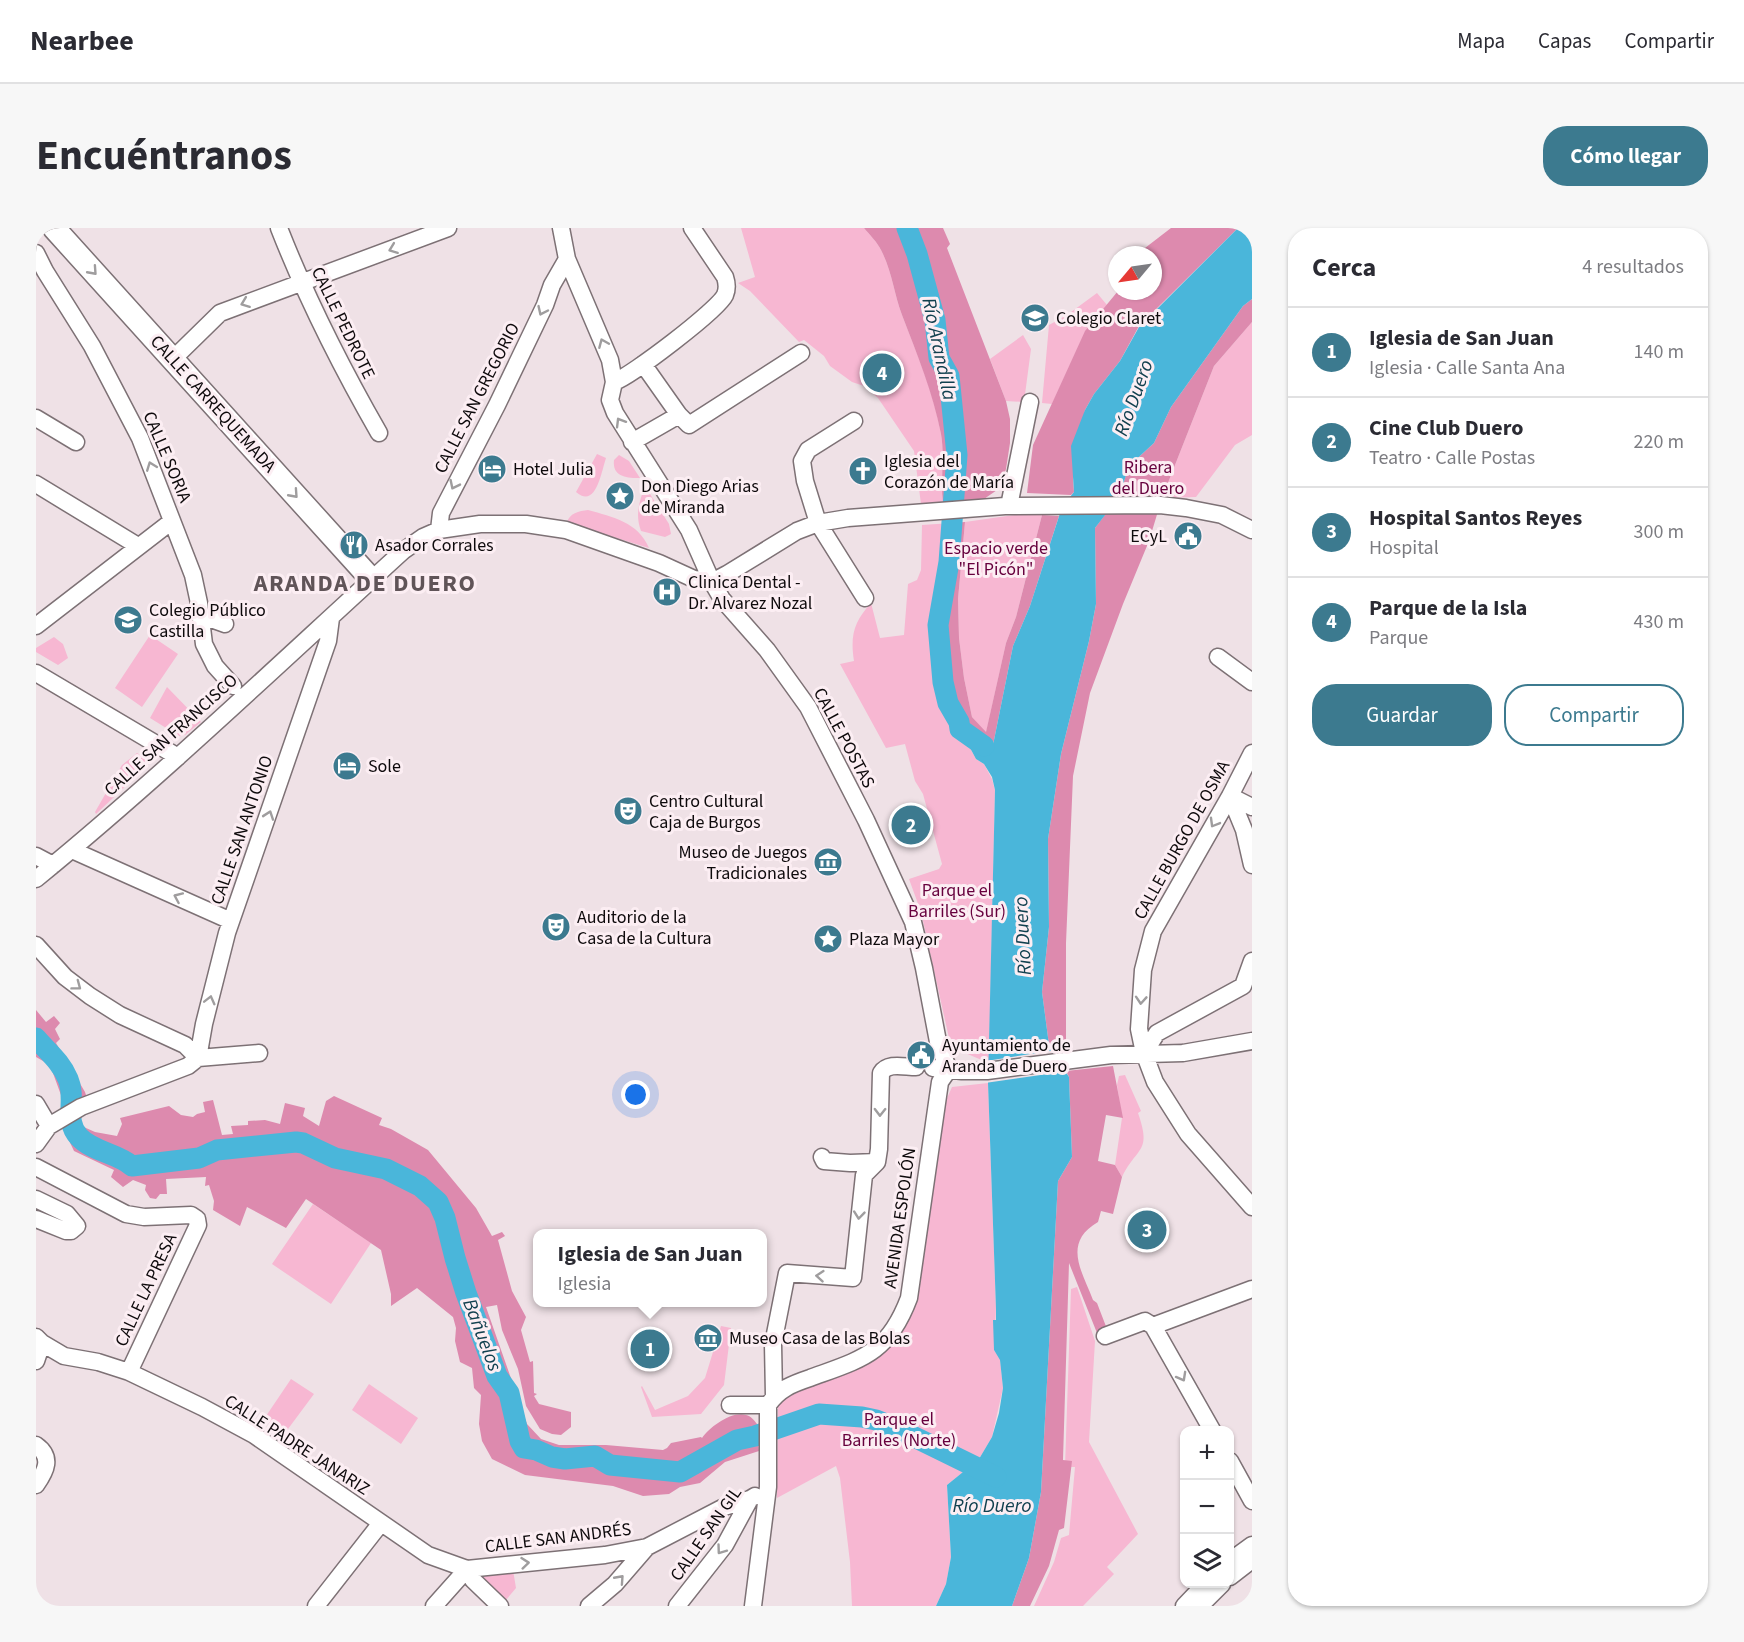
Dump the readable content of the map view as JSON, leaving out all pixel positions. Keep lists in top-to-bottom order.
{
  "streets": {
    "main road": ["CALLE CARREQUEMADA"],
    "street": [
      "CALLE PEDROTE",
      "CALLE SAN GREGORIO",
      "CALLE SORIA",
      "CALLE SAN FRANCISCO",
      "CALLE POSTAS",
      "CALLE SAN ANTONIO",
      "CALLE BURGO DE OSMA",
      "AVENIDA ESPOLÓN",
      "CALLE LA PRESA",
      "CALLE PADRE JANARIZ",
      "CALLE SAN GIL",
      "CALLE SAN ANDRÉS"
    ]
  },
  "crossings": [
    ["CALLE SAN GREGORIO", "CALLE SAN FRANCISCO"],
    ["CALLE CARREQUEMADA", "CALLE SAN FRANCISCO"],
    ["CALLE SAN FRANCISCO", "CALLE SAN ANTONIO"],
    ["CALLE POSTAS", "AVENIDA ESPOLÓN"],
    ["CALLE LA PRESA", "CALLE PADRE JANARIZ"],
    ["CALLE PADRE JANARIZ", "CALLE SAN ANDRÉS"],
    ["CALLE SAN GIL", "CALLE SAN ANDRÉS"]
  ],
  "one_way": [
    "CALLE SAN GREGORIO",
    "CALLE CARREQUEMADA",
    "CALLE SORIA",
    "CALLE SAN ANTONIO",
    "CALLE BURGO DE OSMA",
    "CALLE SAN GIL",
    "CALLE SAN ANDRÉS"
  ],
  "districts": ["ARANDA DE DUERO"],
  "water": ["Río Arandilla", "Río Duero", "Bañuelos"],
  "parks": [
    "Ribera del Duero",
    "Espacio verde \"El Picón\"",
    "Parque el Barriles (Sur)",
    "Parque el Barriles (Norte)"
  ],
  "places": {
    "school or university": ["Colegio Claret", "Colegio Público Castilla"],
    "hotel": ["Hotel Julia", "Sole"],
    "church": ["Iglesia del Corazón de María"],
    "place": ["Don Diego Arias de Miranda", "Plaza Mayor"],
    "public building": ["ECyL", "Ayuntamiento de Aranda de Duero"],
    "restaurant": ["Asador Corrales"],
    "hospital": ["Clinica Dental - Dr. Alvarez Nozal"],
    "theatre": ["Centro Cultural Caja de Burgos", "Auditorio de la Casa de la Cultura"],
    "museum": ["Museo de Juegos Tradicionales", "Museo Casa de las Bolas"]
  },
  "north": "bottom left",
  "page": {
    "header": "Nearbee",
    "nav": ["Mapa", "Capas", "Compartir"],
    "title": "Encuéntranos",
    "buttons": [
      "Cómo llegar",
      ["Guardar", "Compartir"]
    ],
    "heading": ["Cerca", "4 resultados"],
    "list": [
      {
        "mark": "1",
        "name": "Iglesia de San Juan",
        "note": "Iglesia · Calle Santa Ana",
        "value": "140 m"
      },
      {
        "mark": "2",
        "name": "Cine Club Duero",
        "note": "Teatro · Calle Postas",
        "value": "220 m"
      },
      {
        "mark": "3",
        "name": "Hospital Santos Reyes",
        "note": "Hospital",
        "value": "300 m"
      },
      {
        "mark": "4",
        "name": "Parque de la Isla",
        "note": "Parque",
        "value": "430 m"
      }
    ],
    "pins": [
      "4",
      "2",
      "3",
      "1"
    ],
    "popup": ["Iglesia de San Juan", "Iglesia"],
    "map_buttons": ["+", "−"]
  }
}
